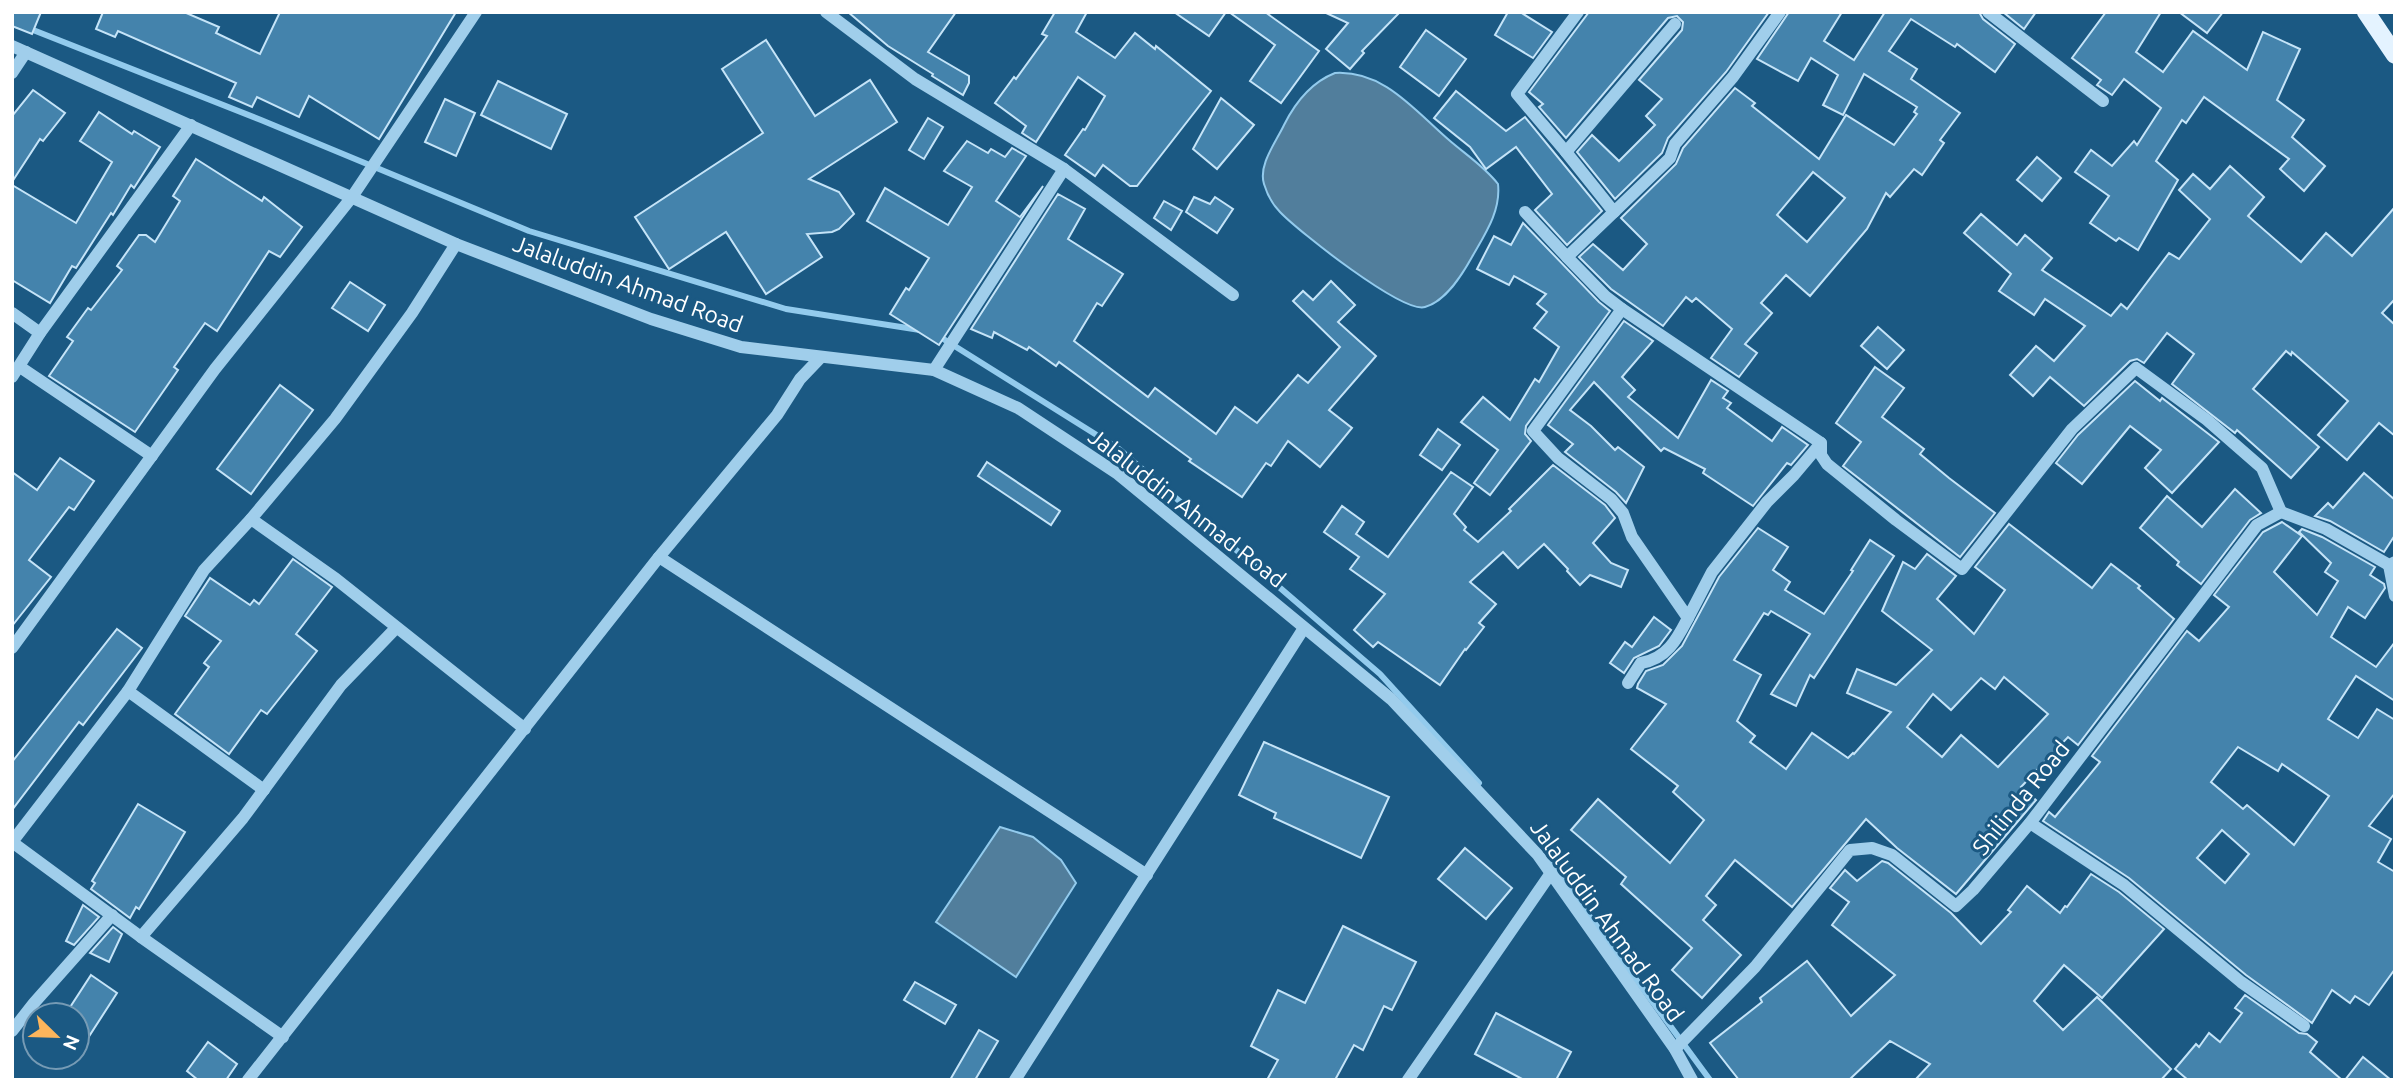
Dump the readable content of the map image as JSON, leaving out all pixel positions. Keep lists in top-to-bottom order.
{
  "streets": {
    "street": ["Jalaluddin Ahmad Road", "Shilinda Road"]
  },
  "crossings": [
    ["Jalaluddin Ahmad Road", "Shilinda Road"]
  ],
  "north": "bottom right"
}
